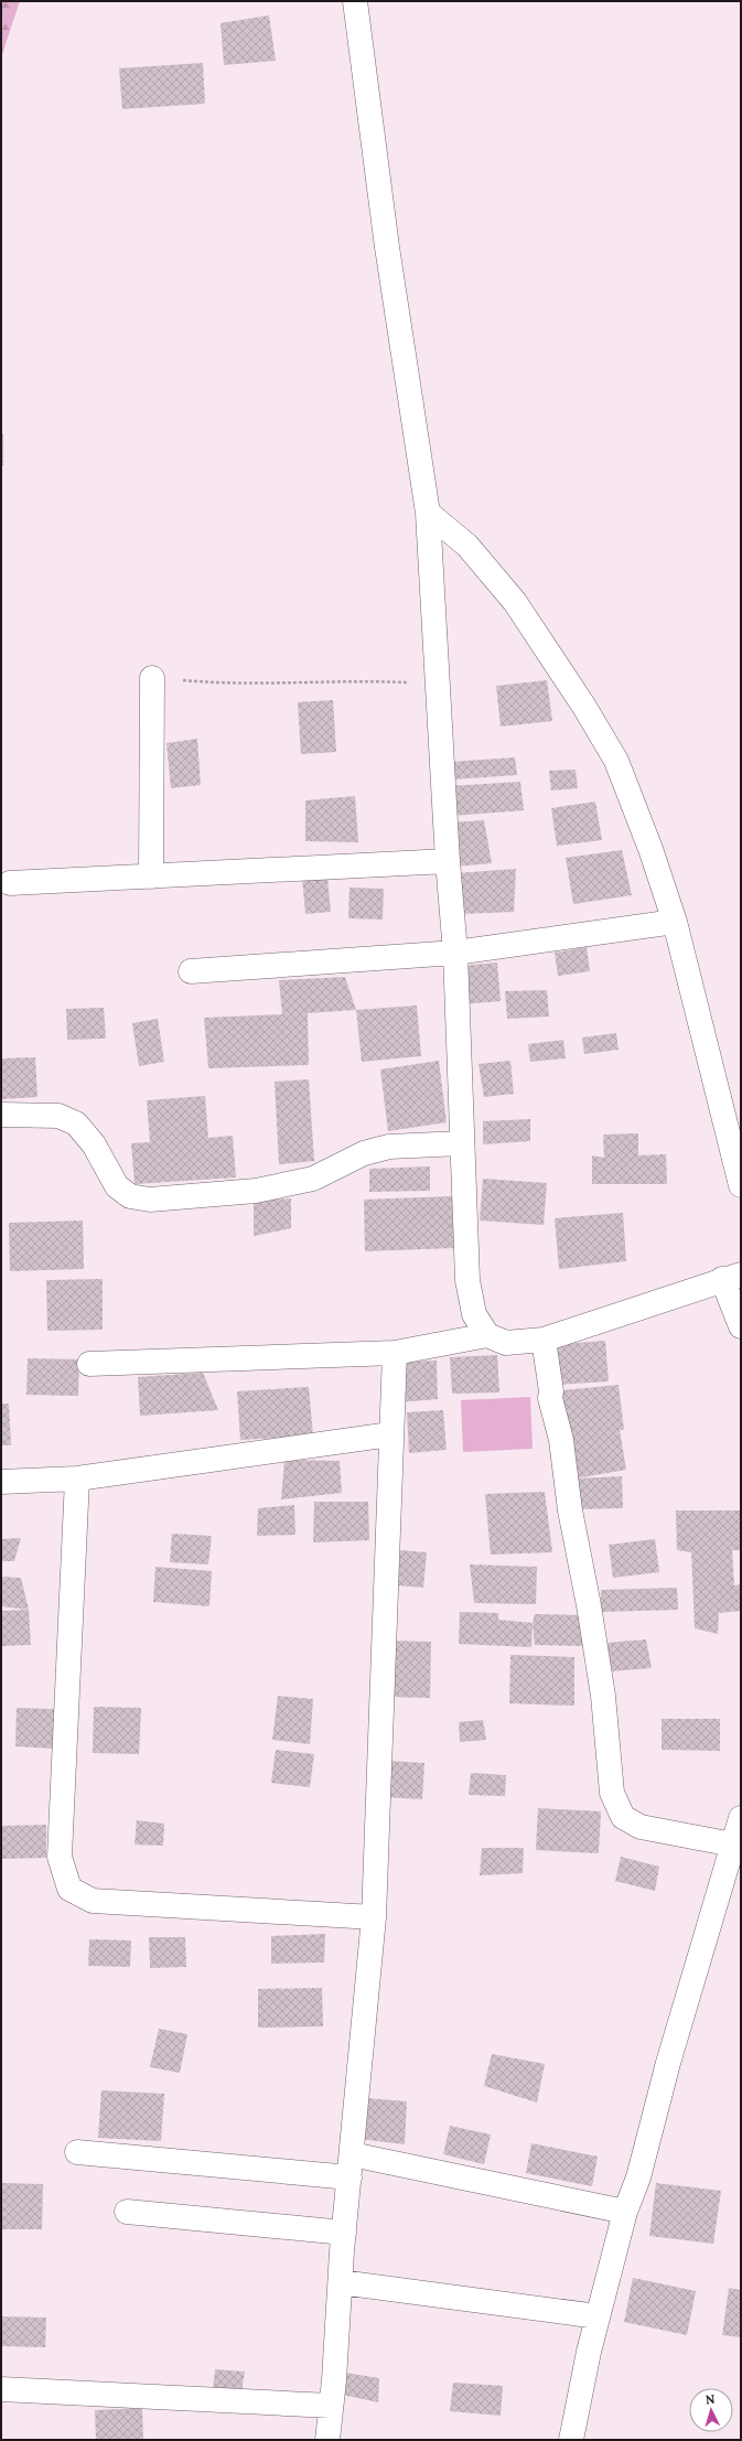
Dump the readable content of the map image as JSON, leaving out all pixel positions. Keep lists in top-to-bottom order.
{
  "north": "top"
}
